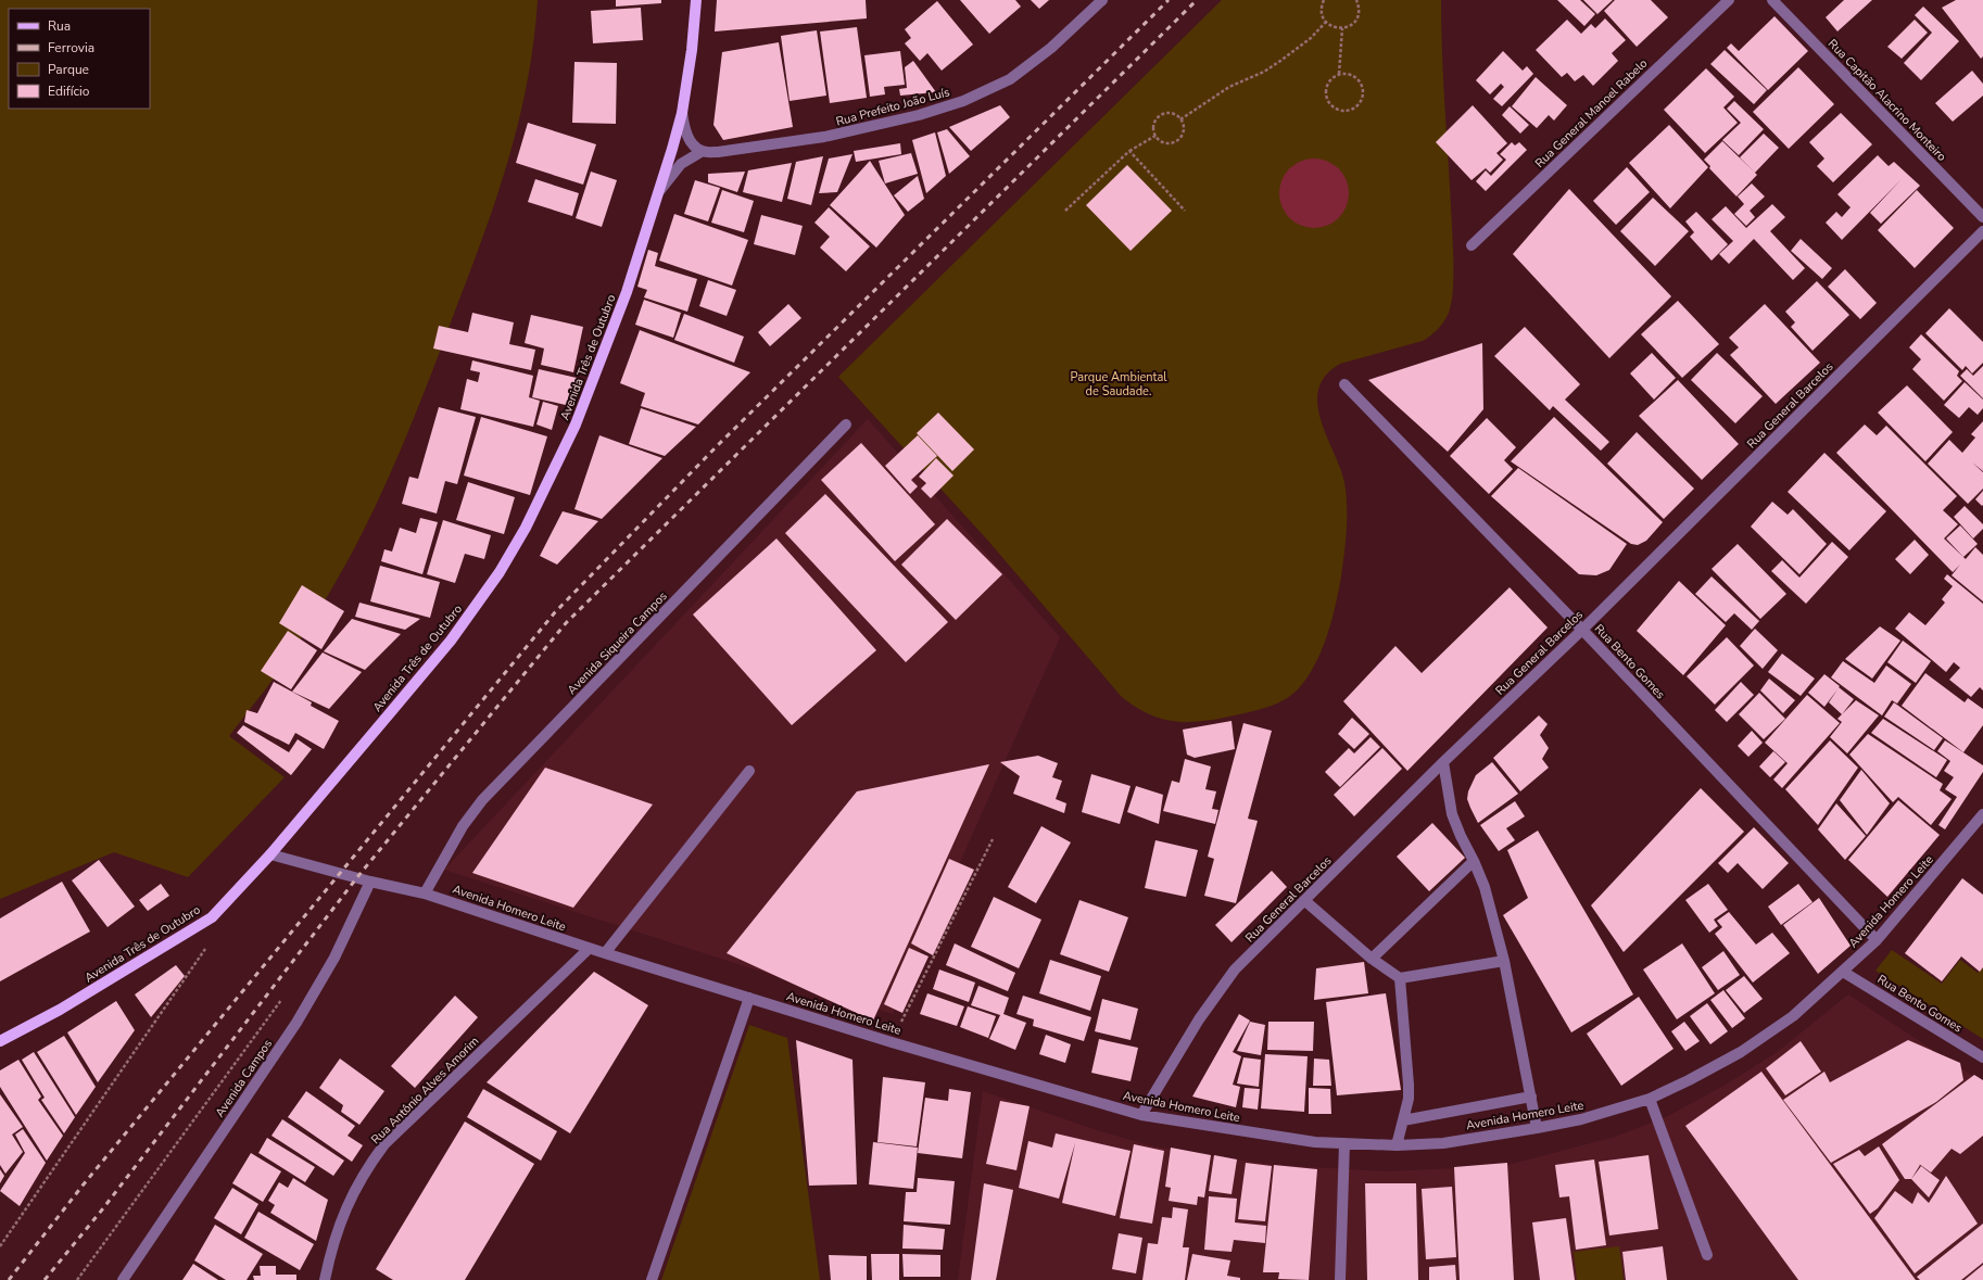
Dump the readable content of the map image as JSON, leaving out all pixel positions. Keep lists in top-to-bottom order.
{
  "streets": {
    "main road": ["Avenida Três de Outubro"],
    "street": [
      "Rua Capitão Alacrino Monteiro",
      "Rua Prefeito João Luís",
      "Rua General Manoel Rabelo",
      "Rua General Barcelos",
      "Avenida Siqueira Campos",
      "Rua Bento Gomes",
      "Avenida Homero Leite",
      "Avenida Campos",
      "Rua Antônio Alves Amorim"
    ]
  },
  "crossings": [
    ["Avenida Três de Outubro", "Avenida Homero Leite"],
    ["Rua General Barcelos", "Rua Bento Gomes"],
    ["Rua General Barcelos", "Avenida Homero Leite"],
    ["Avenida Siqueira Campos", "Avenida Homero Leite"],
    ["Rua Bento Gomes", "Avenida Homero Leite"],
    ["Avenida Homero Leite", "Avenida Campos"],
    ["Avenida Homero Leite", "Rua Antônio Alves Amorim"]
  ],
  "parks": ["Parque Ambiental de Saudade."],
  "legend": [
    "Rua",
    "Ferrovia",
    "Parque",
    "Edifício"
  ]
}
